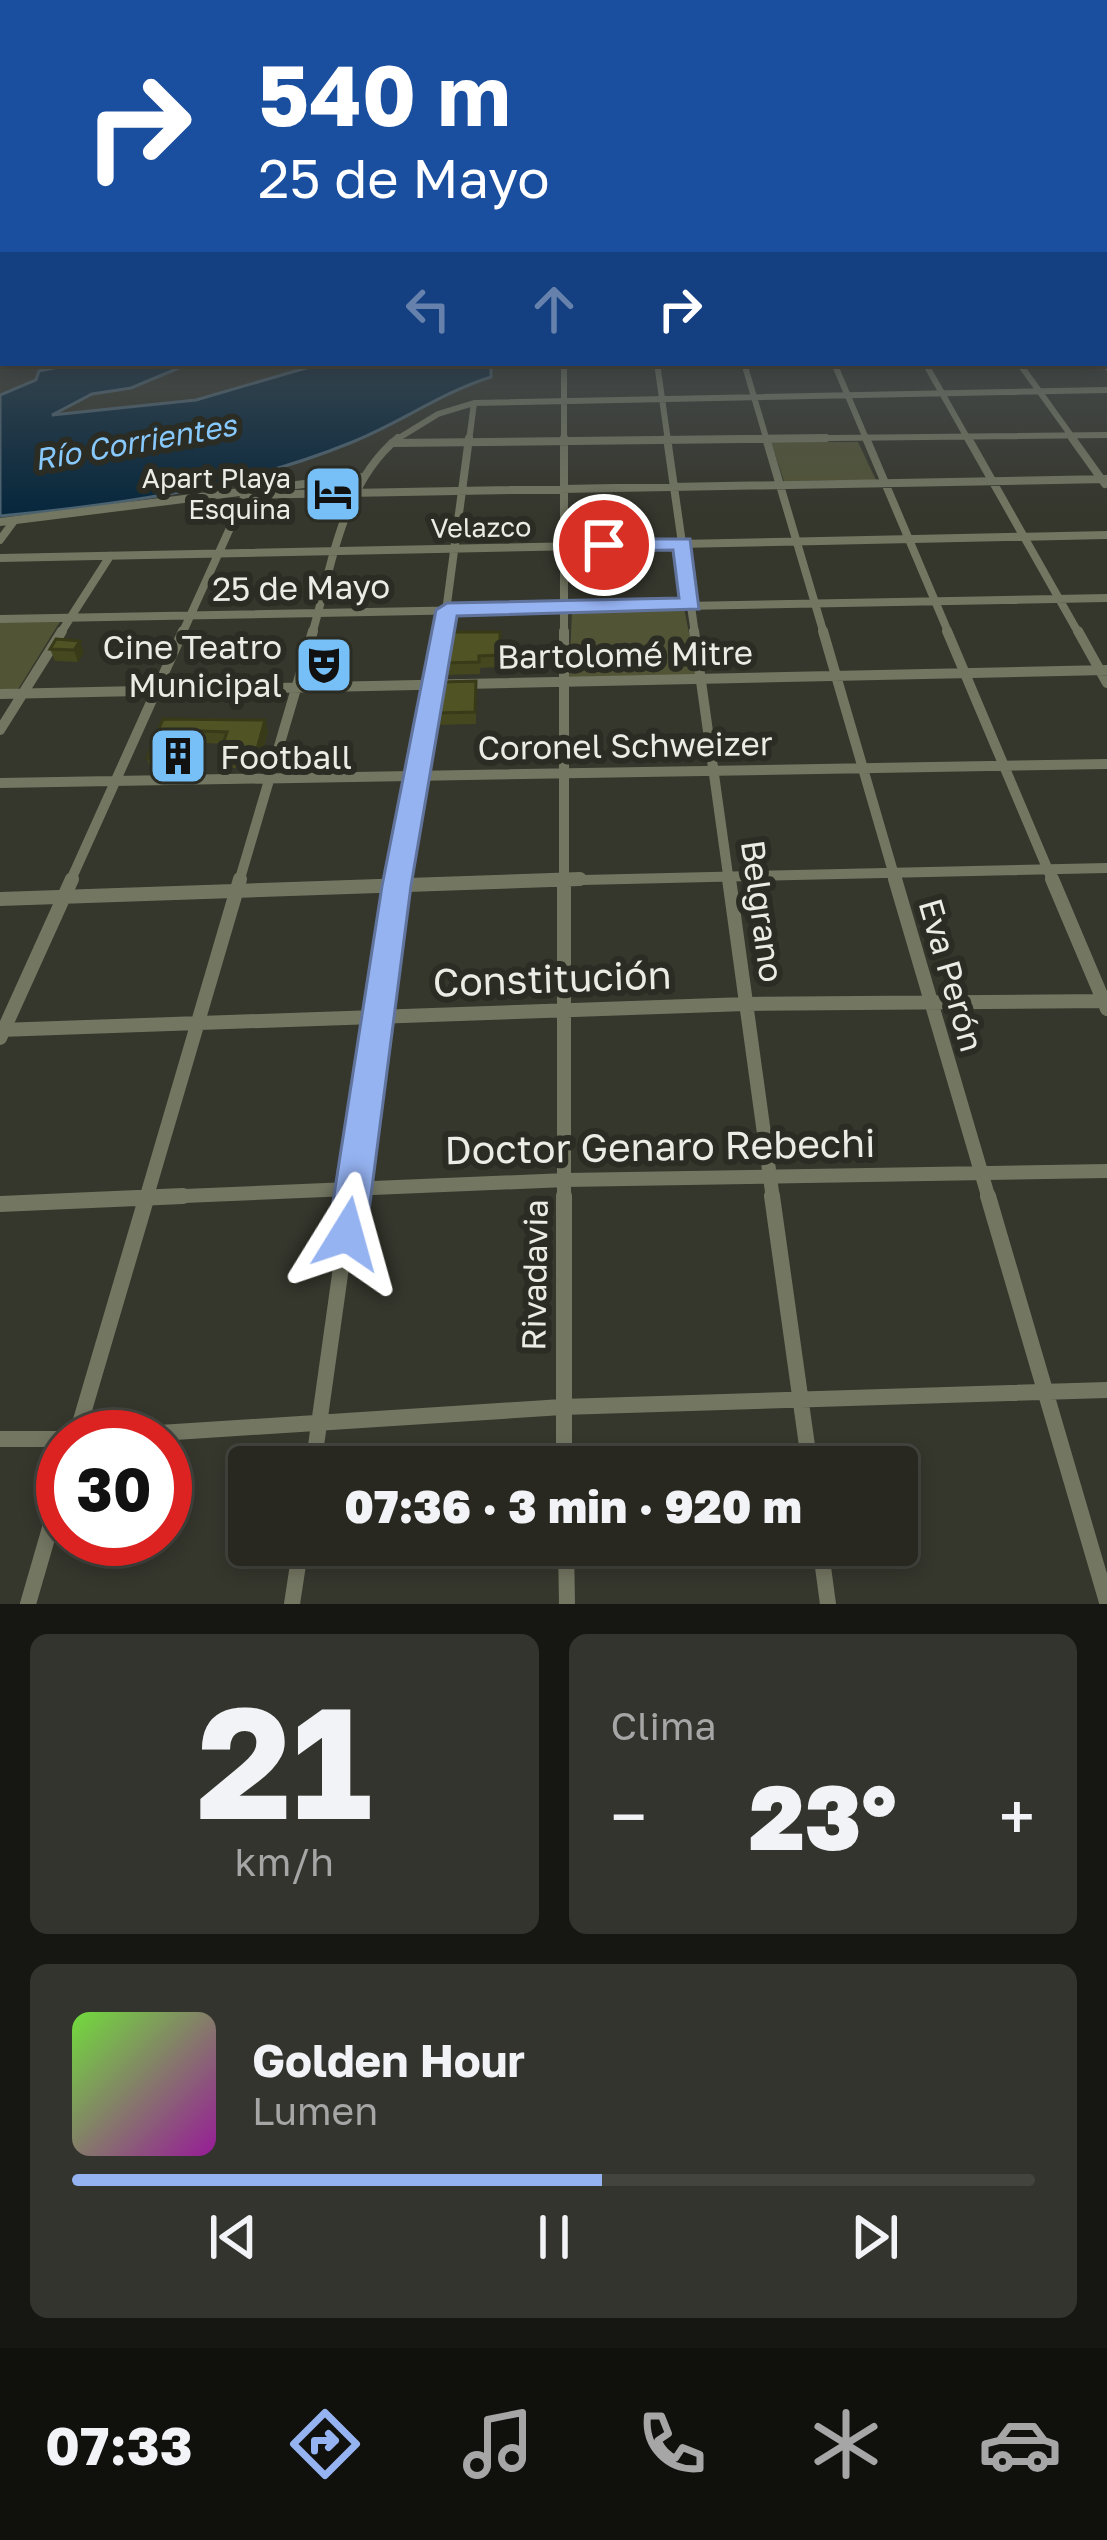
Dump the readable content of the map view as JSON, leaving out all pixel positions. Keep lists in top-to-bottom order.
{
  "streets": {
    "street": [
      "Velazco",
      "25 de Mayo",
      "Bartolomé Mitre",
      "Coronel Schweizer",
      "Belgrano",
      "Eva Perón",
      "Constitución",
      "Doctor Genaro Rebechi",
      "Rivadavia"
    ]
  },
  "crossings": [
    ["Velazco", "Belgrano"],
    ["Velazco", "Eva Perón"],
    ["Velazco", "Rivadavia"],
    ["25 de Mayo", "Belgrano"],
    ["25 de Mayo", "Eva Perón"],
    ["25 de Mayo", "Rivadavia"],
    ["Bartolomé Mitre", "Belgrano"],
    ["Bartolomé Mitre", "Eva Perón"],
    ["Bartolomé Mitre", "Rivadavia"],
    ["Coronel Schweizer", "Belgrano"],
    ["Coronel Schweizer", "Eva Perón"],
    ["Coronel Schweizer", "Rivadavia"],
    ["Belgrano", "Constitución"],
    ["Belgrano", "Doctor Genaro Rebechi"],
    ["Eva Perón", "Constitución"],
    ["Eva Perón", "Doctor Genaro Rebechi"],
    ["Constitución", "Rivadavia"],
    ["Doctor Genaro Rebechi", "Rivadavia"]
  ],
  "water": ["Río Corrientes"],
  "places": {
    "hotel": ["Apart Playa Esquina"],
    "theatre": ["Cine Teatro Municipal"],
    "building": ["Football"]
  },
  "page": {
    "turn": ["540 m", "25 de Mayo"],
    "limit": "30",
    "trip": "07:36 · 3 min · 920 m",
    "tile": [
      ["21", "km/h"],
      "Clima"
    ],
    "heat": ["−", "23°", "+"],
    "song": ["Golden Hour", "Lumen"],
    "tabs": "07:33"
  }
}
